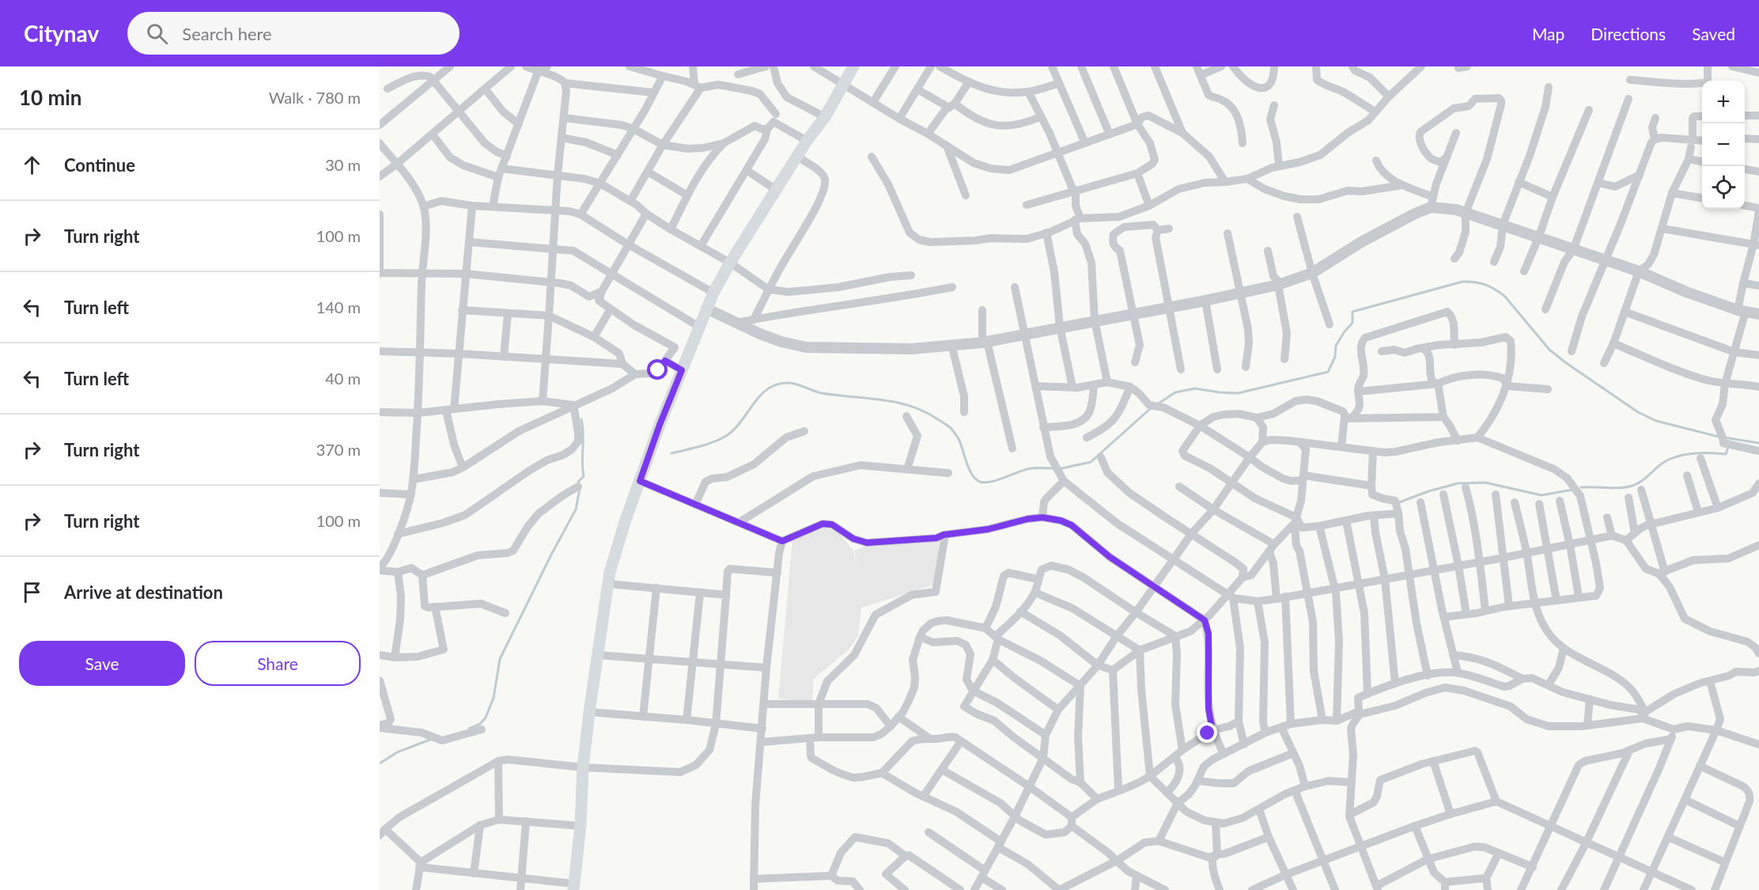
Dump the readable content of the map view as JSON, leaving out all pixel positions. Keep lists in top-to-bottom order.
{
  "page": {
    "header": "Citynav",
    "search": "Search here",
    "nav": ["Map", "Directions", "Saved"],
    "heading": ["10 min", "Walk · 780 m"],
    "map_buttons": ["+", "−"],
    "list": [
      ["Continue", "30 m"],
      ["Turn right", "100 m"],
      ["Turn left", "140 m"],
      ["Turn left", "40 m"],
      ["Turn right", "370 m"],
      ["Turn right", "100 m"],
      "Arrive at destination"
    ],
    "buttons": ["Save", "Share"]
  }
}
